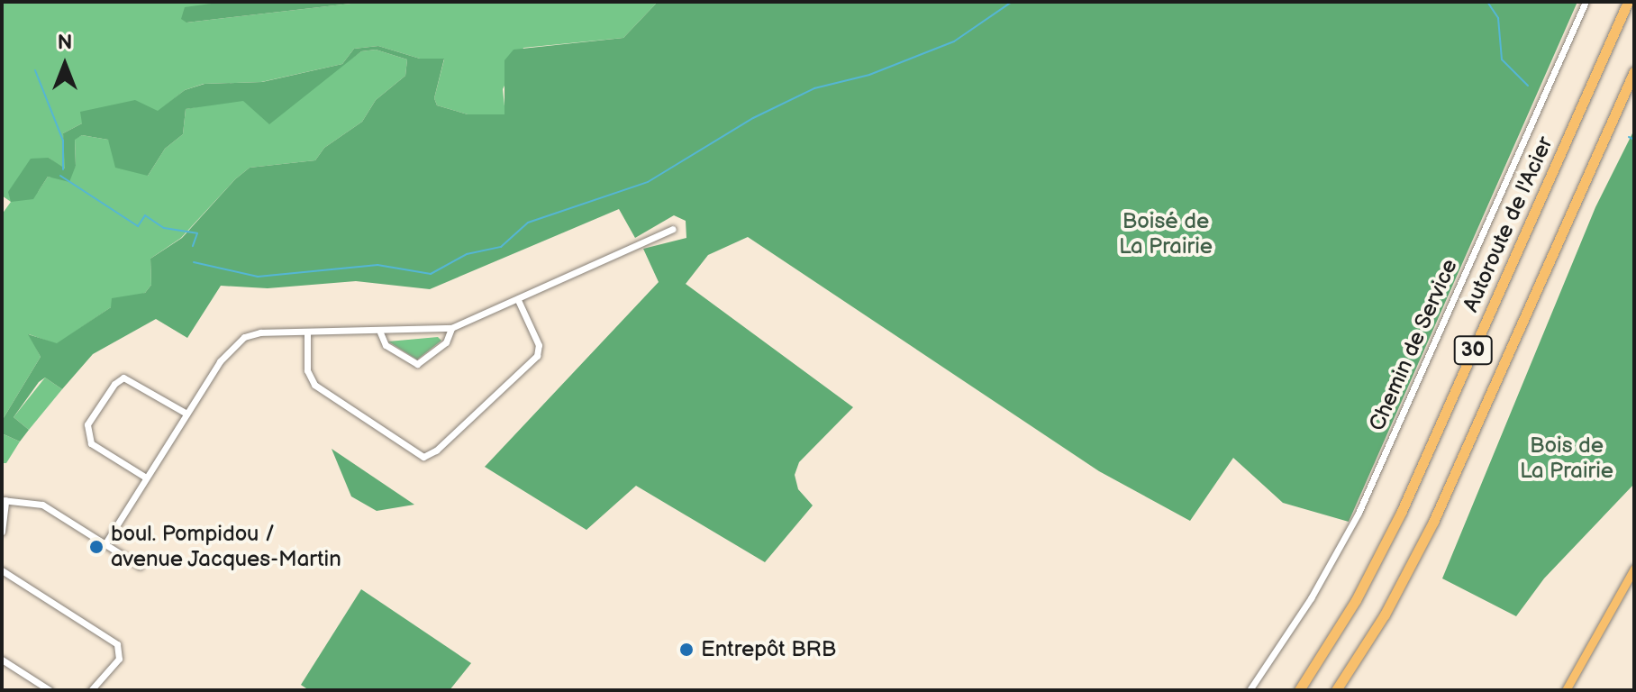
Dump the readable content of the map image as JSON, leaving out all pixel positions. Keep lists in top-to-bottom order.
{
  "streets": {
    "highway": ["Autoroute de l'Acier", "30"],
    "street": ["Chemin de Service"]
  },
  "parks": ["Boisé de La Prairie", "Bois de La Prairie"],
  "places": ["boul. Pompidou / avenue Jacques-Martin", "Entrepôt BRB"],
  "north": "top"
}
